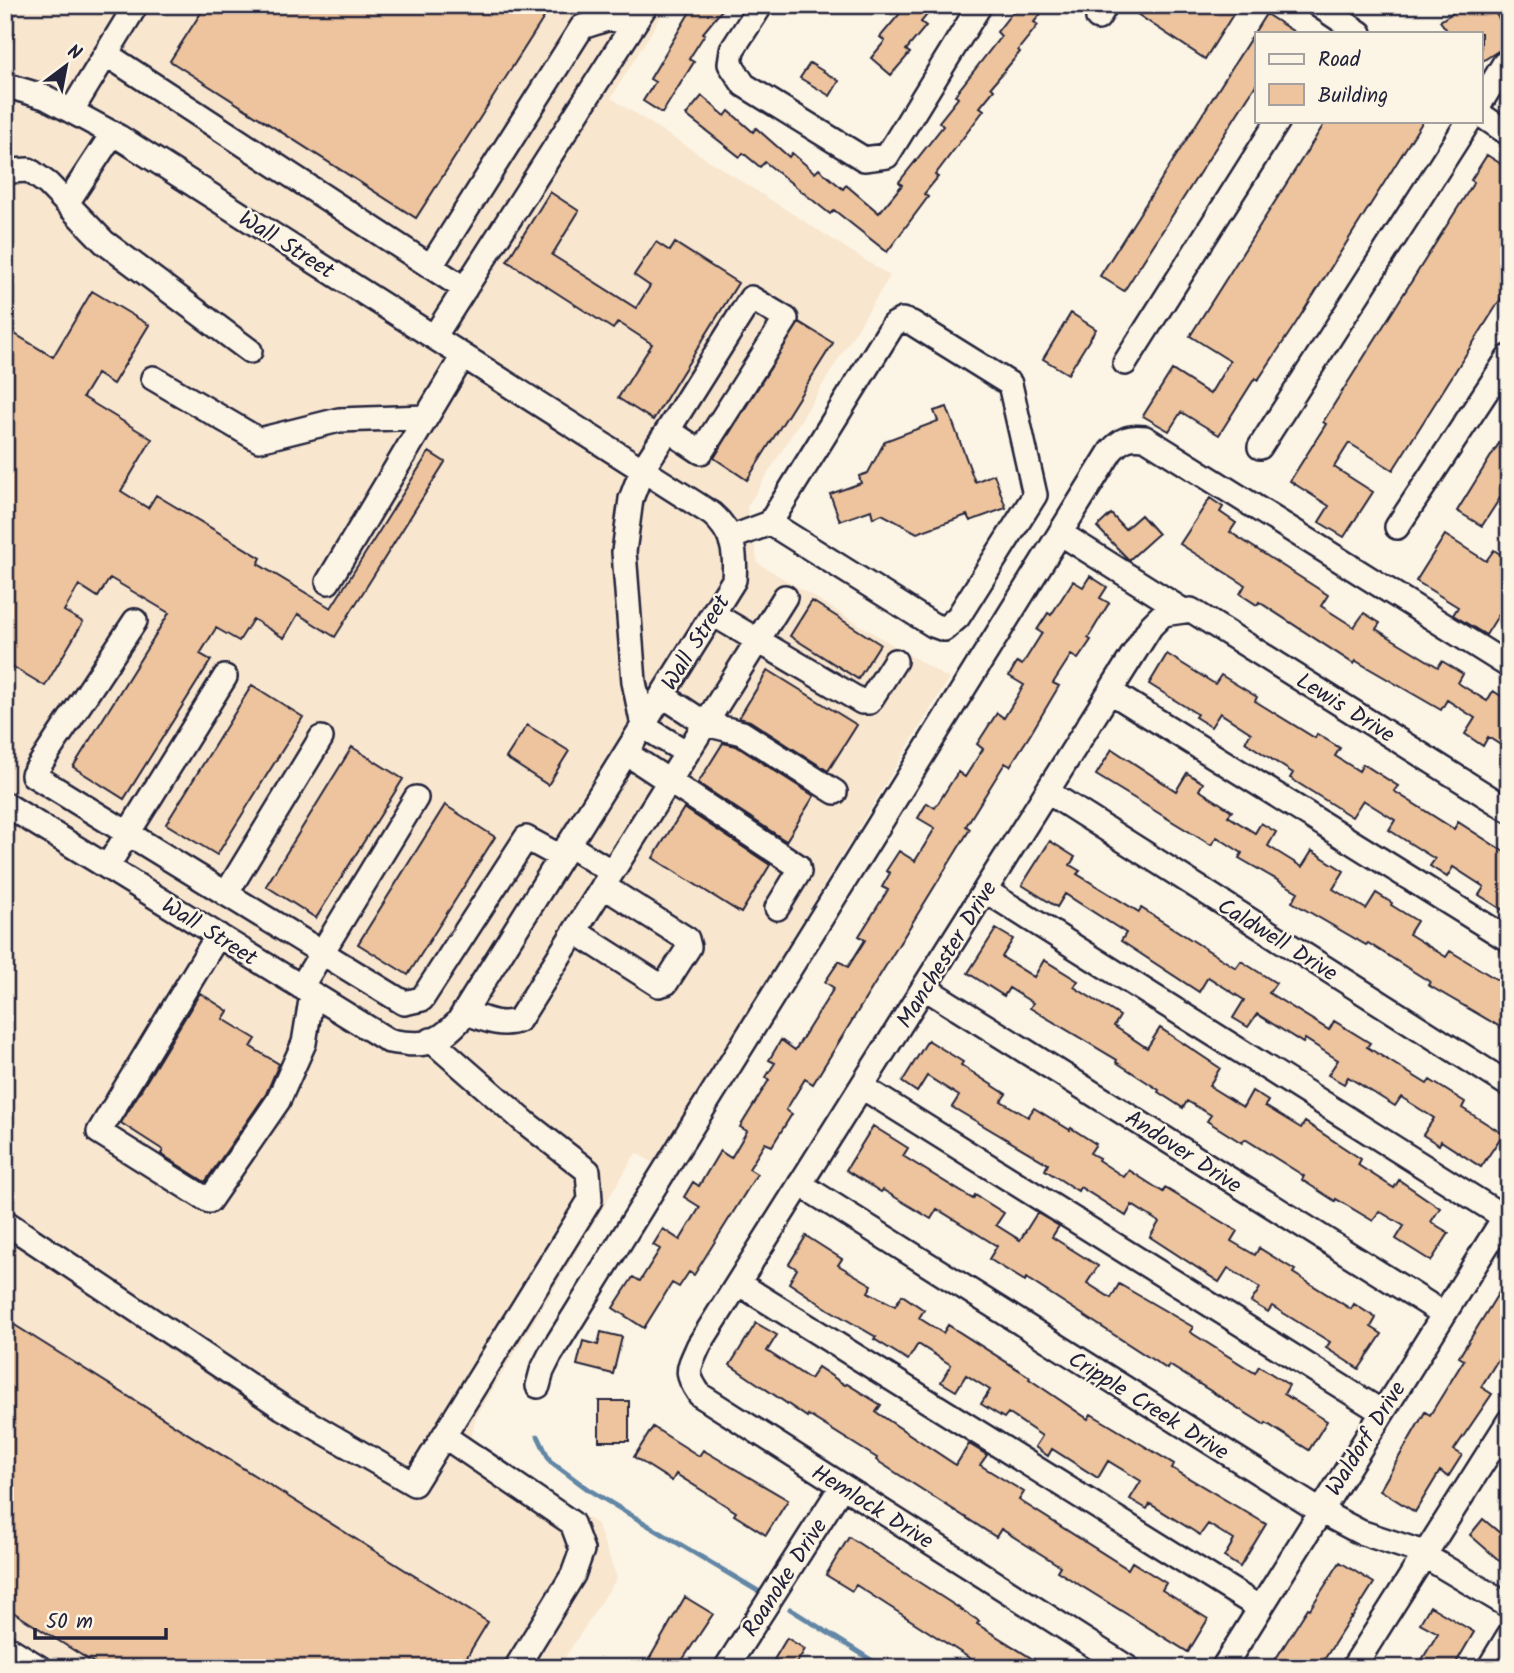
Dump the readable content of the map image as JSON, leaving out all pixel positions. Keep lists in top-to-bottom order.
{
  "streets": {
    "street": [
      "Wall Street",
      "Lewis Drive",
      "Caldwell Drive",
      "Manchester Drive",
      "Andover Drive",
      "Cripple Creek Drive",
      "Waldorf Drive",
      "Hemlock Drive",
      "Roanoke Drive"
    ]
  },
  "crossings": [
    ["Lewis Drive", "Manchester Drive"],
    ["Caldwell Drive", "Manchester Drive"],
    ["Manchester Drive", "Andover Drive"],
    ["Manchester Drive", "Cripple Creek Drive"],
    ["Manchester Drive", "Hemlock Drive"],
    ["Andover Drive", "Waldorf Drive"],
    ["Cripple Creek Drive", "Waldorf Drive"],
    ["Hemlock Drive", "Roanoke Drive"]
  ],
  "legend": ["Road", "Building"],
  "scale_bar": "50 m",
  "north": "top right"
}
